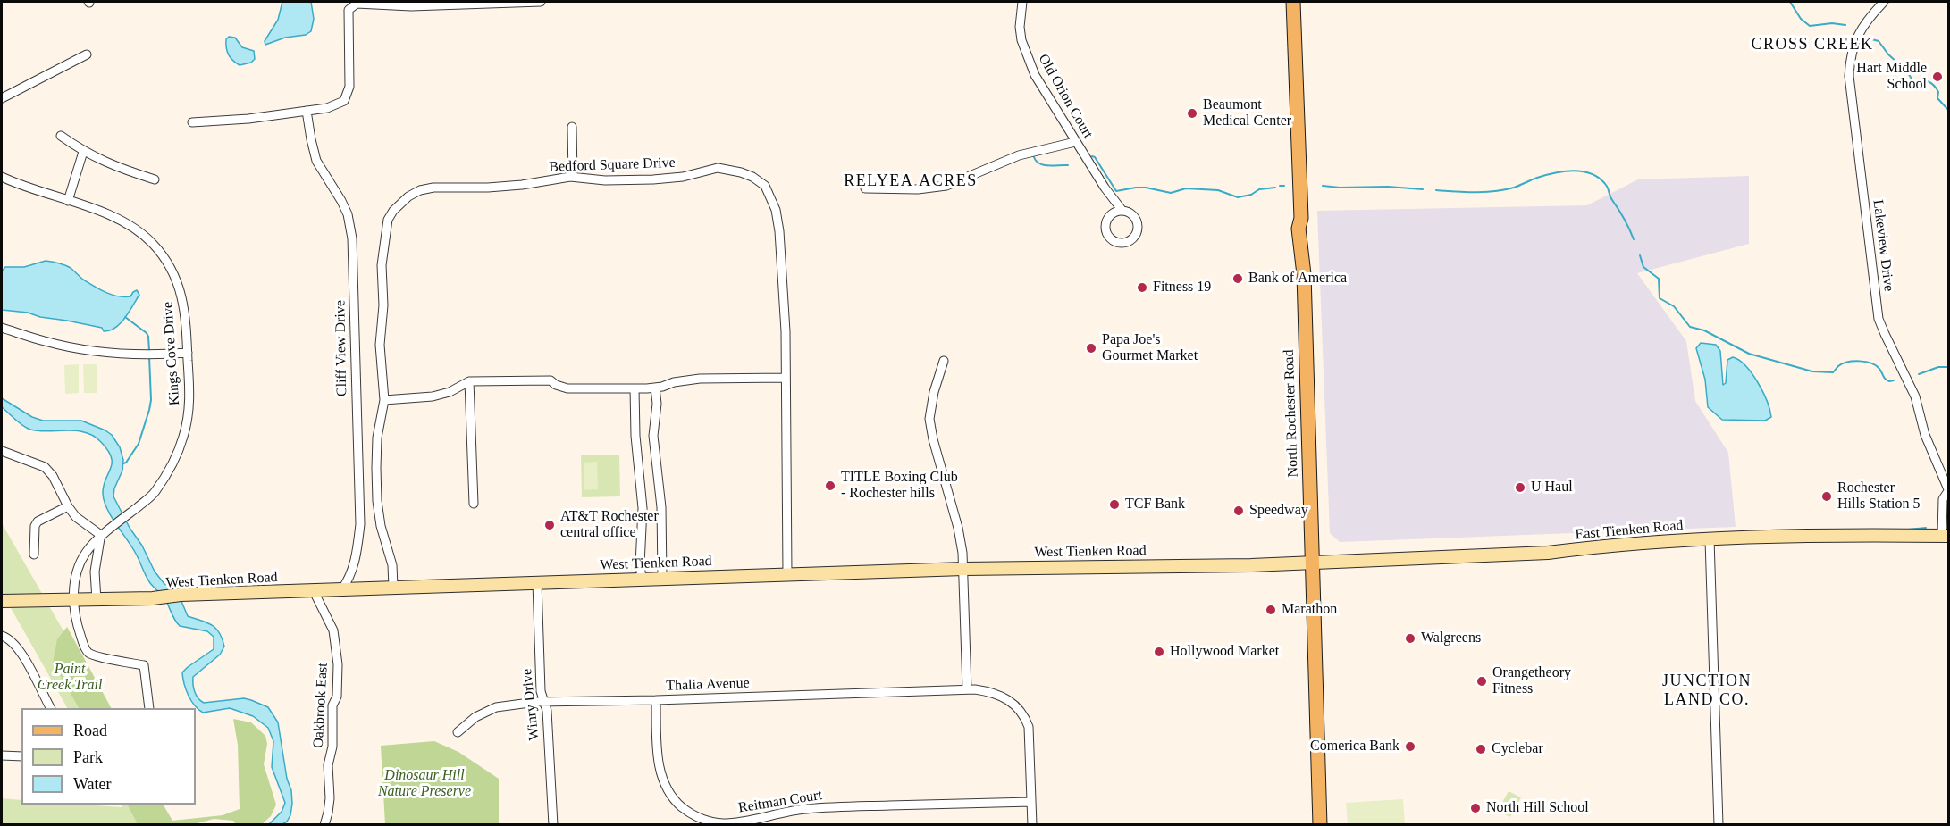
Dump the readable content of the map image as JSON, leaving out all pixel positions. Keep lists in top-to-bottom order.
{
  "streets": {
    "main road": ["North Rochester Road", "East Tienken Road", "West Tienken Road"],
    "street": [
      "Old Orion Court",
      "Bedford Square Drive",
      "Lakeview Drive",
      "Cliff View Drive",
      "Kings Cove Drive",
      "Thalia Avenue",
      "Winry Drive",
      "Oakbrook East",
      "Reitman Court"
    ]
  },
  "crossings": [
    ["Bedford Square Drive", "West Tienken Road"],
    ["Lakeview Drive", "East Tienken Road"],
    ["Cliff View Drive", "West Tienken Road"],
    ["Kings Cove Drive", "West Tienken Road"],
    ["North Rochester Road", "East Tienken Road"],
    ["North Rochester Road", "West Tienken Road"],
    ["East Tienken Road", "West Tienken Road"],
    ["West Tienken Road", "Winry Drive"],
    ["West Tienken Road", "Oakbrook East"],
    ["Thalia Avenue", "Winry Drive"],
    ["Thalia Avenue", "Reitman Court"]
  ],
  "districts": ["CROSS CREEK", "RELYEA ACRES", "JUNCTION LAND CO."],
  "parks": ["Paint Creek Trail", "Dinosaur Hill Nature Preserve"],
  "places": [
    "Hart Middle School",
    "Beaumont Medical Center",
    "Bank of America",
    "Fitness 19",
    "Papa Joe's Gourmet Market",
    "TITLE Boxing Club - Rochester hills",
    "U Haul",
    "Rochester Hills Station 5",
    "TCF Bank",
    "Speedway",
    "AT&T Rochester central office",
    "Marathon",
    "Walgreens",
    "Hollywood Market",
    "Orangetheory Fitness",
    "Comerica Bank",
    "Cyclebar",
    "North Hill School"
  ],
  "legend": ["Road", "Park", "Water"]
}
